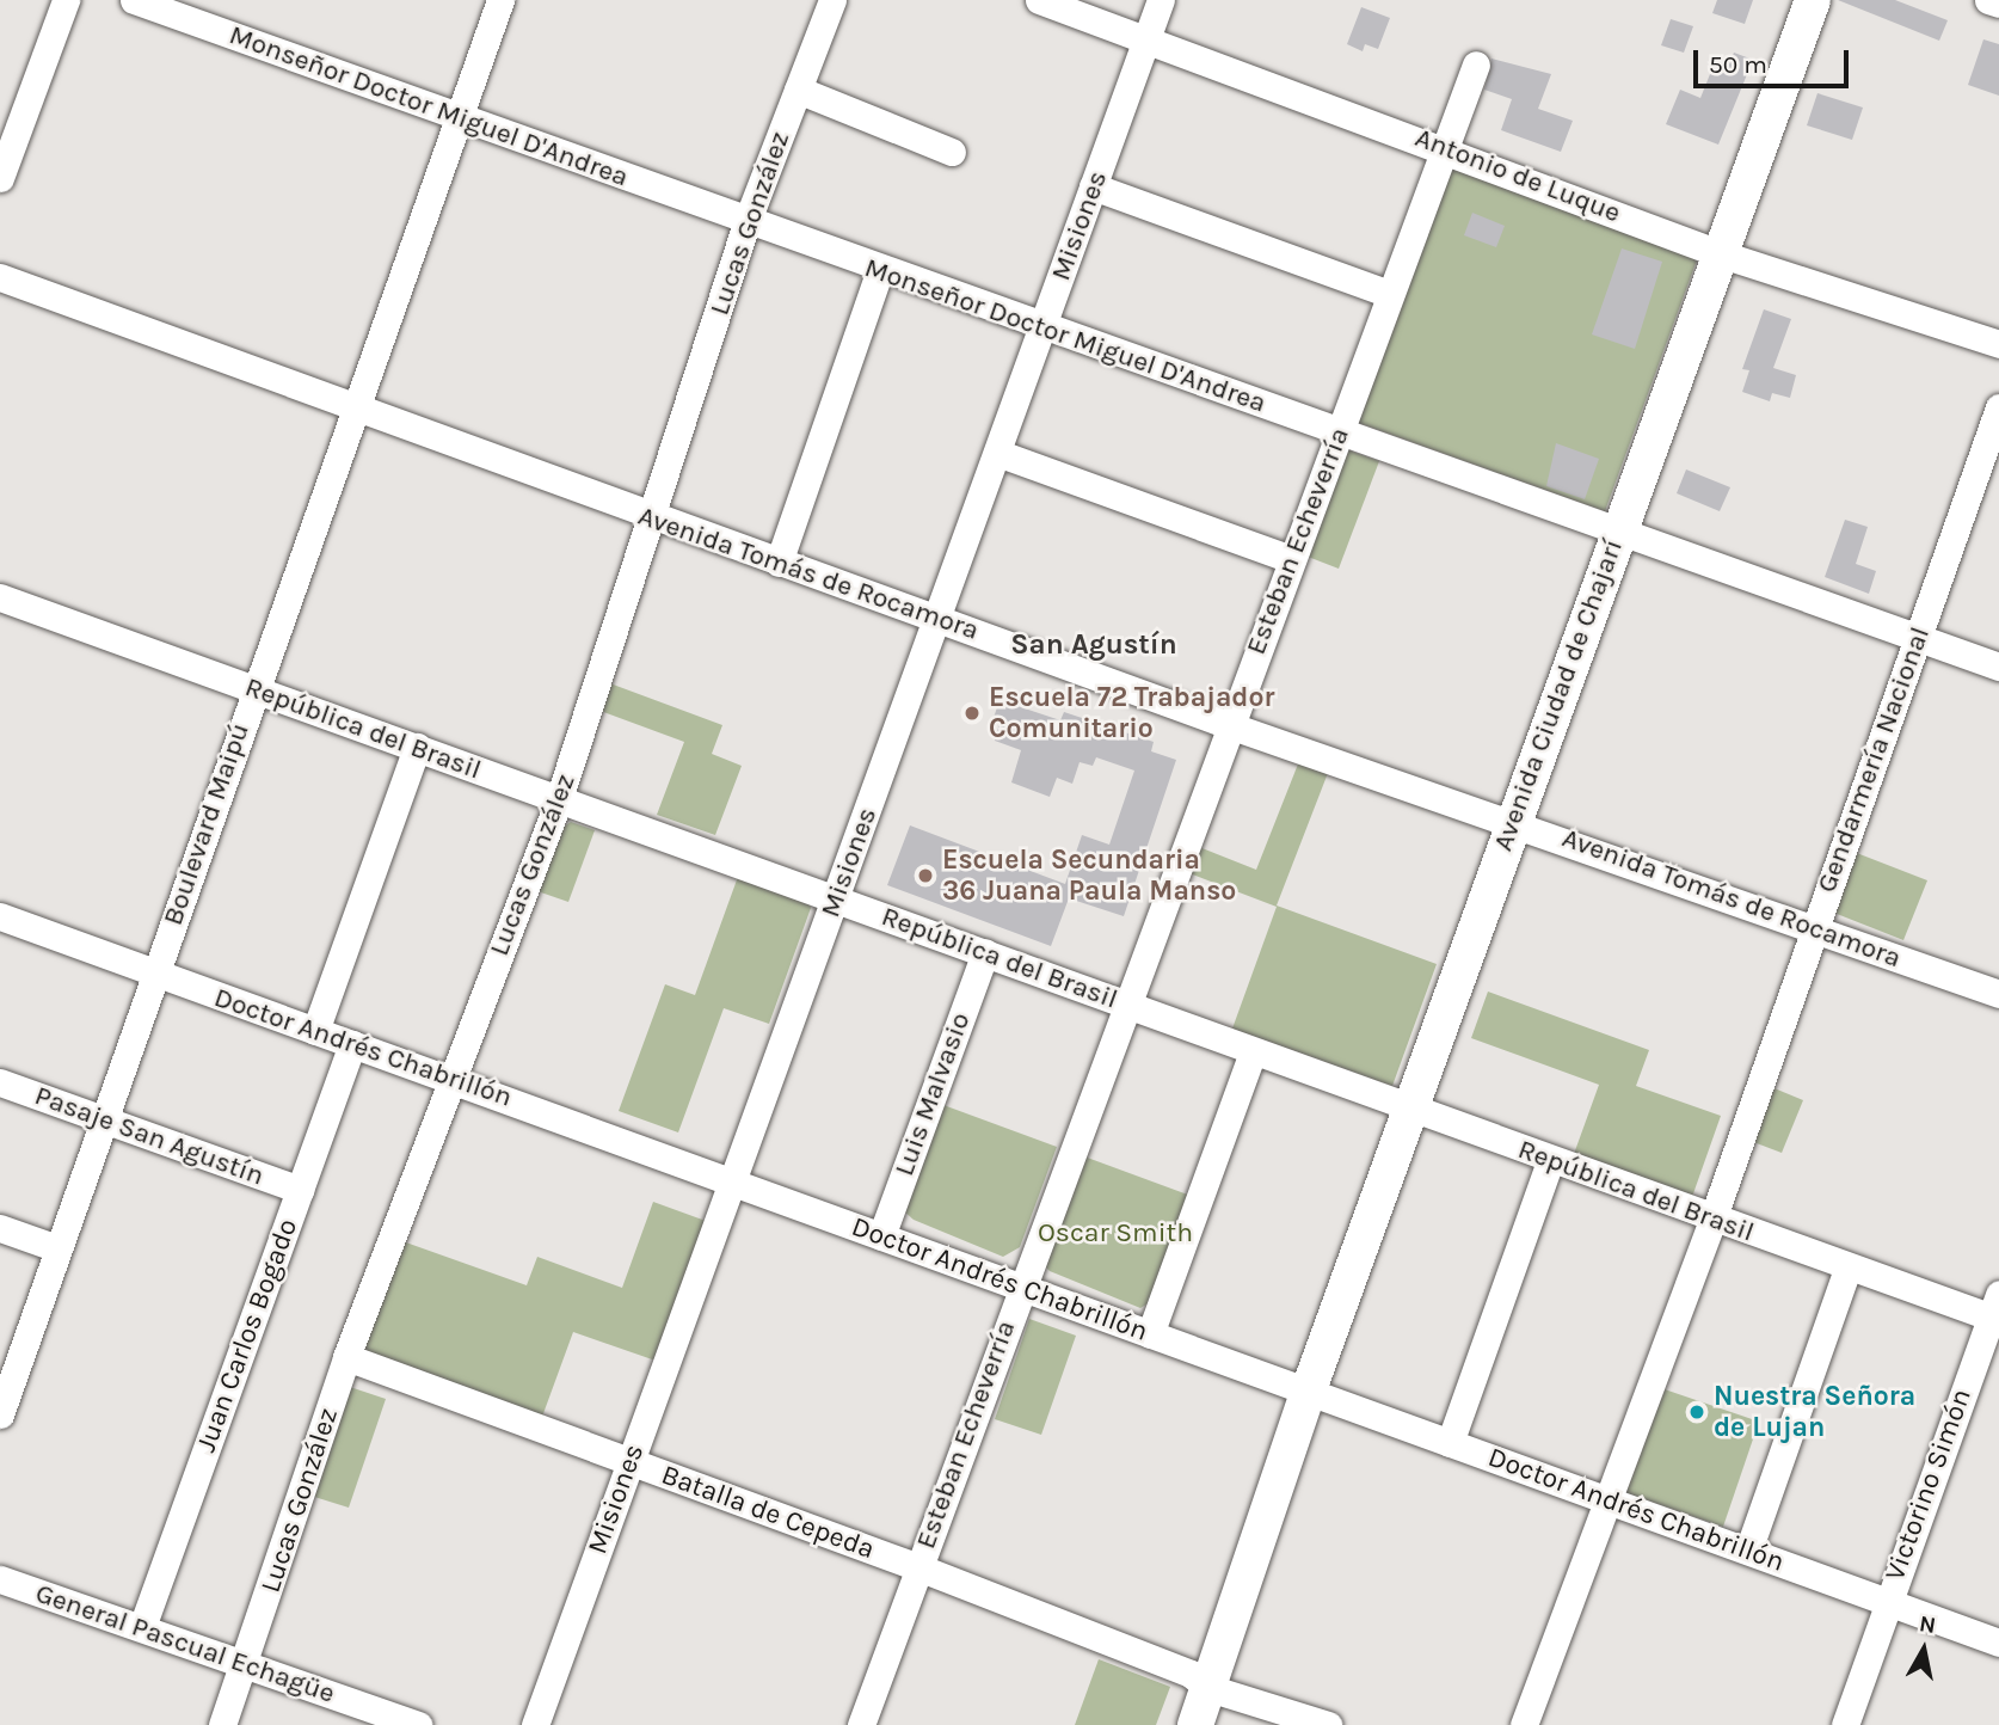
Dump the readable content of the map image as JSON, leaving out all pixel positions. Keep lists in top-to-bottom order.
{
  "streets": {
    "main road": ["Avenida Ciudad de Chajarí"],
    "street": [
      "Monseñor Doctor Miguel D'Andrea",
      "Antonio de Luque",
      "Lucas González",
      "Misiones",
      "Esteban Echeverría",
      "Avenida Tomás de Rocamora",
      "República del Brasil",
      "Gendarmería Nacional",
      "Boulevard Maipú",
      "Doctor Andrés Chabrillón",
      "Luis Malvasio",
      "Pasaje San Agustín",
      "Juan Carlos Bogado",
      "Victorino Simón",
      "Batalla de Cepeda",
      "General Pascual Echagüe"
    ]
  },
  "crossings": [
    ["Monseñor Doctor Miguel D'Andrea", "Lucas González"],
    ["Monseñor Doctor Miguel D'Andrea", "Misiones"],
    ["Monseñor Doctor Miguel D'Andrea", "Esteban Echeverría"],
    ["Monseñor Doctor Miguel D'Andrea", "Avenida Ciudad de Chajarí"],
    ["Monseñor Doctor Miguel D'Andrea", "Gendarmería Nacional"],
    ["Monseñor Doctor Miguel D'Andrea", "Boulevard Maipú"],
    ["Antonio de Luque", "Misiones"],
    ["Antonio de Luque", "Esteban Echeverría"],
    ["Antonio de Luque", "Avenida Ciudad de Chajarí"],
    ["Lucas González", "Avenida Tomás de Rocamora"],
    ["Lucas González", "República del Brasil"],
    ["Lucas González", "Doctor Andrés Chabrillón"],
    ["Lucas González", "Batalla de Cepeda"],
    ["Lucas González", "General Pascual Echagüe"],
    ["Misiones", "Avenida Tomás de Rocamora"],
    ["Misiones", "República del Brasil"],
    ["Misiones", "Doctor Andrés Chabrillón"],
    ["Misiones", "Batalla de Cepeda"],
    ["Esteban Echeverría", "Avenida Tomás de Rocamora"],
    ["Esteban Echeverría", "República del Brasil"],
    ["Esteban Echeverría", "Doctor Andrés Chabrillón"],
    ["Esteban Echeverría", "Batalla de Cepeda"],
    ["Avenida Tomás de Rocamora", "Avenida Ciudad de Chajarí"],
    ["Avenida Tomás de Rocamora", "Gendarmería Nacional"],
    ["Avenida Tomás de Rocamora", "Boulevard Maipú"],
    ["Avenida Ciudad de Chajarí", "República del Brasil"],
    ["Avenida Ciudad de Chajarí", "Doctor Andrés Chabrillón"],
    ["Avenida Ciudad de Chajarí", "Batalla de Cepeda"],
    ["República del Brasil", "Gendarmería Nacional"],
    ["República del Brasil", "Boulevard Maipú"],
    ["República del Brasil", "Luis Malvasio"],
    ["República del Brasil", "Victorino Simón"],
    ["Gendarmería Nacional", "Doctor Andrés Chabrillón"],
    ["Boulevard Maipú", "Doctor Andrés Chabrillón"],
    ["Boulevard Maipú", "Pasaje San Agustín"],
    ["Doctor Andrés Chabrillón", "Luis Malvasio"],
    ["Doctor Andrés Chabrillón", "Juan Carlos Bogado"],
    ["Doctor Andrés Chabrillón", "Victorino Simón"],
    ["Pasaje San Agustín", "Juan Carlos Bogado"],
    ["Juan Carlos Bogado", "General Pascual Echagüe"]
  ],
  "districts": ["San Agustín"],
  "parks": ["Oscar Smith"],
  "places": ["Escuela 72 Trabajador Comunitario", "Escuela Secundaria 36 Juana Paula Manso", "Nuestra Señora de Lujan"],
  "scale_bar": "50 m",
  "north": "top"
}
